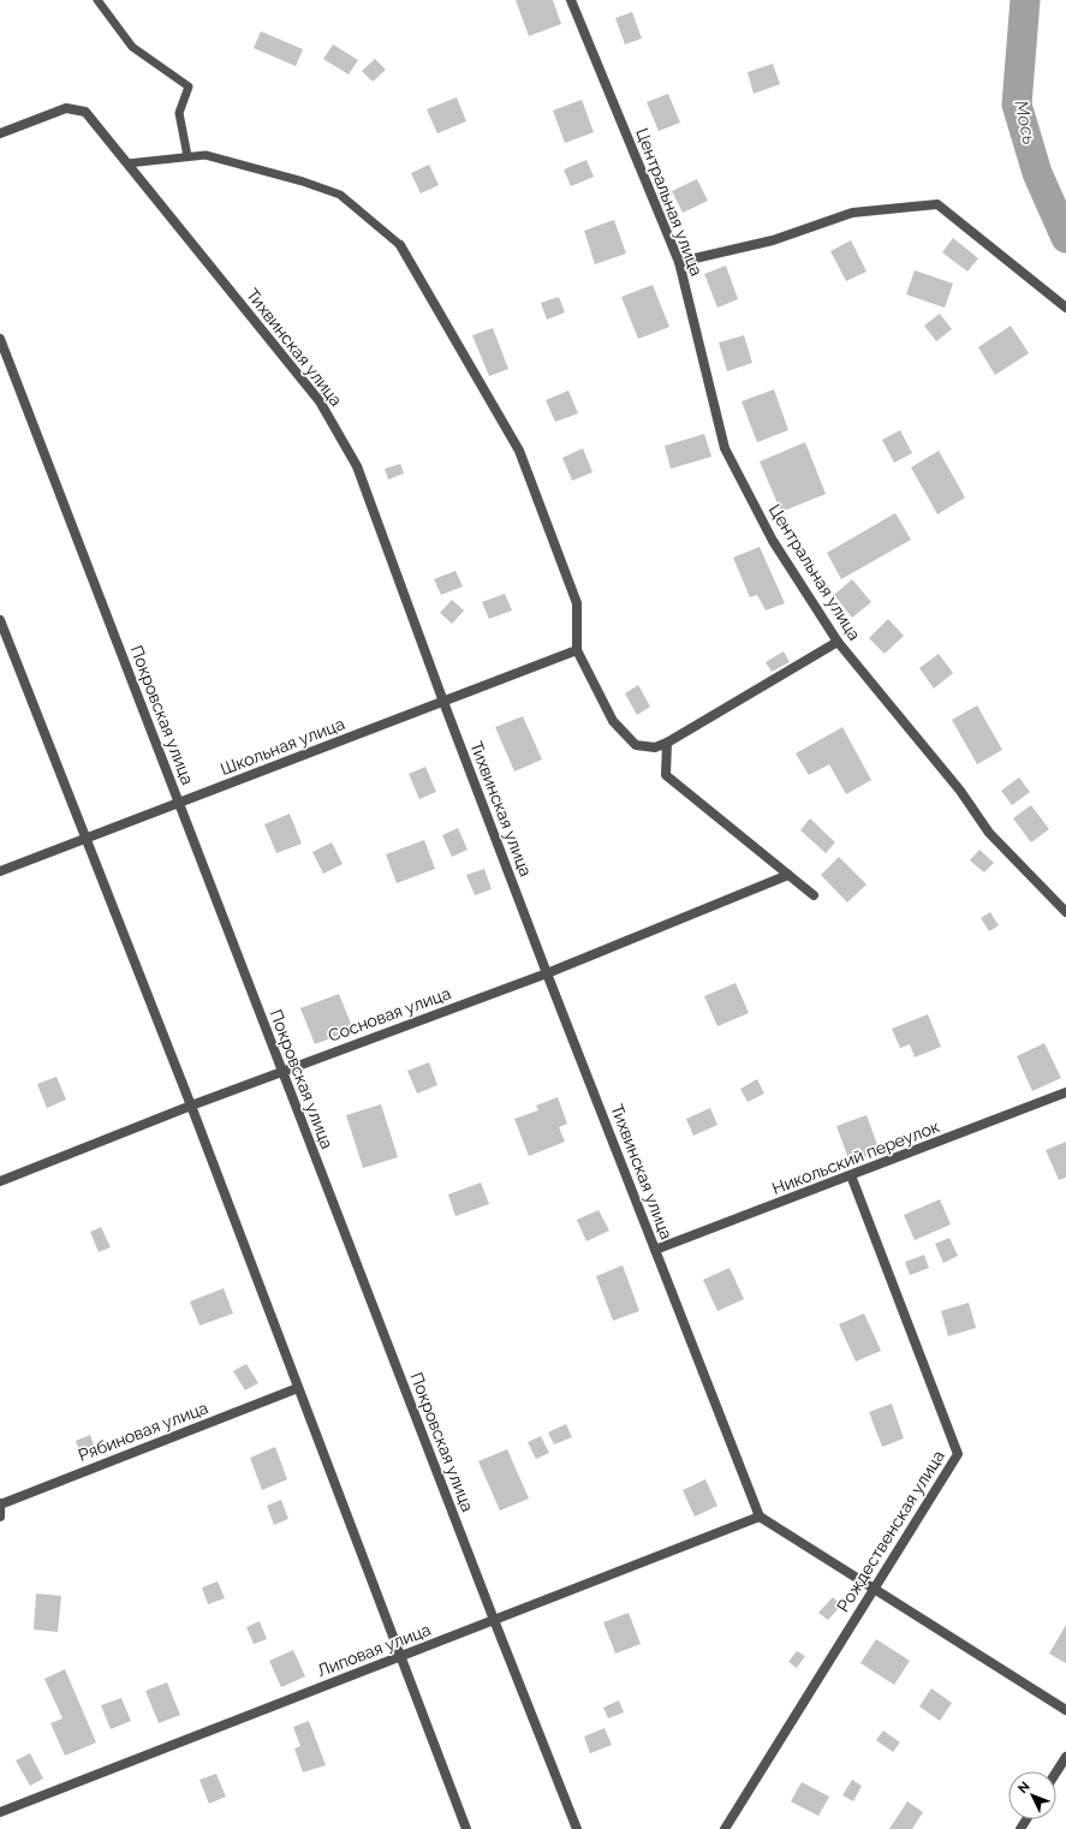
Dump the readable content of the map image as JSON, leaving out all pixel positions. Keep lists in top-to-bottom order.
{
  "streets": {
    "street": [
      "Центральная улица",
      "Тихвинская улица",
      "Покровская улица",
      "Школьная улица",
      "Сосновая улица",
      "Никольский переулок",
      "Рябиновая улица",
      "Рождественская улица",
      "Липовая улица"
    ]
  },
  "crossings": [
    ["Тихвинская улица", "Школьная улица"],
    ["Тихвинская улица", "Сосновая улица"],
    ["Тихвинская улица", "Никольский переулок"],
    ["Тихвинская улица", "Липовая улица"],
    ["Покровская улица", "Школьная улица"],
    ["Покровская улица", "Сосновая улица"],
    ["Покровская улица", "Липовая улица"],
    ["Никольский переулок", "Рождественская улица"]
  ],
  "water": ["Мось"],
  "north": "top left"
}
